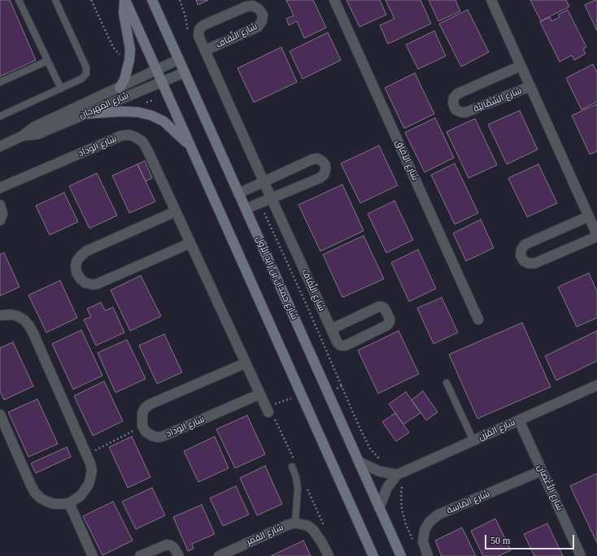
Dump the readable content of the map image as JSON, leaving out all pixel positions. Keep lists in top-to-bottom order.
{
  "streets": {
    "main road": ["شارع حمدان بن زايد الأول"],
    "street": [
      "شارع النِّفَاف",
      "شارع السَّمَّالِيَّة",
      "شارع المهرجان",
      "شارع الوداد",
      "شارع الآفاق",
      "شارع المُزْن",
      "شارع الأَغْصَان",
      "شارع المَاسَة",
      "شارع القمر"
    ]
  },
  "crossings": [
    ["شارع المهرجان", "شارع حمدان بن زايد الأول"],
    ["شارع حمدان بن زايد الأول", "شارع المُزْن"],
    ["شارع المُزْن", "شارع الأَغْصَان"],
    ["شارع الأَغْصَان", "شارع المَاسَة"]
  ],
  "scale_bar": "50 m"
}
